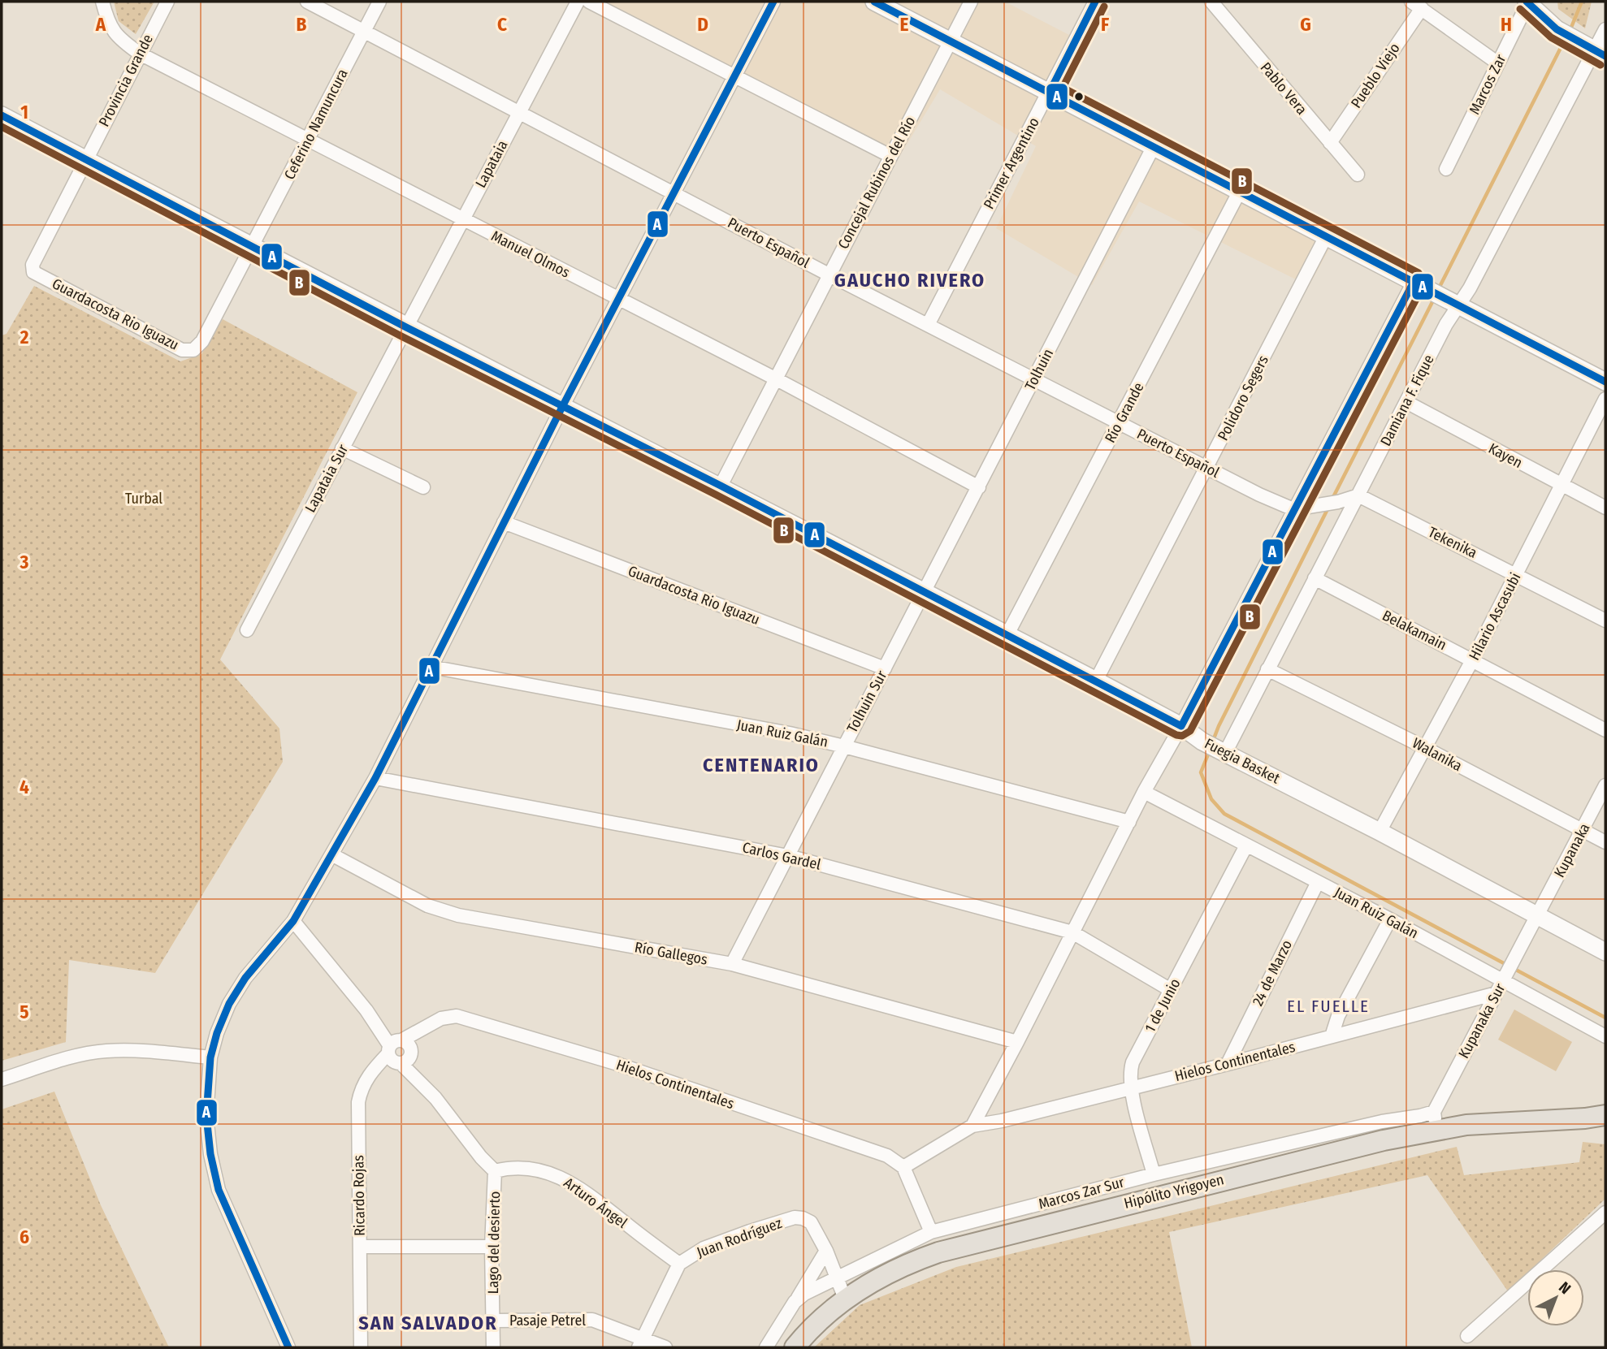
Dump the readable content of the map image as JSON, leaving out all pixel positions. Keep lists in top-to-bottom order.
{
  "streets": {
    "main road": ["Fuegia Basket", "Hipólito Yrigoyen"],
    "street": [
      "Pueblo Viejo",
      "Provincia Grande",
      "Marcos Zar",
      "Pablo Vera",
      "Ceferino Namuncura",
      "Primer Argentino",
      "Lapataia",
      "Concejal Rubinos del Río",
      "Puerto Español",
      "Manuel Olmos",
      "Guardacosta Rio Iguazu",
      "Tolhuin",
      "Polidoro Segers",
      "Damiana F. Fique",
      "Río Grande",
      "Kayen",
      "Lapataia Sur",
      "Tekenika",
      "Hilario Ascasubi",
      "Belakamain",
      "Tolhuin Sur",
      "Juan Ruiz Galán",
      "Walanika",
      "Kupanaka",
      "Carlos Gardel",
      "Río Gallegos",
      "24 de Marzo",
      "1 de Junio",
      "Kupanaka Sur",
      "Hielos Continentales",
      "Marcos Zar Sur",
      "Ricardo Rojas",
      "Arturo Ángel",
      "Juan Rodríguez",
      "Lago del desierto",
      "Pasaje Petrel"
    ]
  },
  "crossings": [
    ["Pueblo Viejo", "Pablo Vera"],
    ["Provincia Grande", "Manuel Olmos"],
    ["Provincia Grande", "Guardacosta Rio Iguazu"],
    ["Provincia Grande", "Fuegia Basket"],
    ["Ceferino Namuncura", "Puerto Español"],
    ["Ceferino Namuncura", "Manuel Olmos"],
    ["Ceferino Namuncura", "Guardacosta Rio Iguazu"],
    ["Ceferino Namuncura", "Fuegia Basket"],
    ["Primer Argentino", "Puerto Español"],
    ["Lapataia", "Puerto Español"],
    ["Lapataia", "Manuel Olmos"],
    ["Lapataia", "Lapataia Sur"],
    ["Lapataia", "Fuegia Basket"],
    ["Concejal Rubinos del Río", "Puerto Español"],
    ["Concejal Rubinos del Río", "Manuel Olmos"],
    ["Concejal Rubinos del Río", "Fuegia Basket"],
    ["Puerto Español", "Tolhuin"],
    ["Puerto Español", "Polidoro Segers"],
    ["Puerto Español", "Río Grande"],
    ["Manuel Olmos", "Tolhuin"],
    ["Guardacosta Rio Iguazu", "Tolhuin Sur"],
    ["Tolhuin", "Tolhuin Sur"],
    ["Tolhuin", "Fuegia Basket"],
    ["Polidoro Segers", "Fuegia Basket"],
    ["Damiana F. Fique", "Kayen"],
    ["Damiana F. Fique", "Tekenika"],
    ["Damiana F. Fique", "Belakamain"],
    ["Damiana F. Fique", "Walanika"],
    ["Damiana F. Fique", "Fuegia Basket"],
    ["Río Grande", "Fuegia Basket"],
    ["Kayen", "Hilario Ascasubi"],
    ["Lapataia Sur", "Fuegia Basket"],
    ["Tekenika", "Hilario Ascasubi"],
    ["Hilario Ascasubi", "Belakamain"],
    ["Hilario Ascasubi", "Walanika"],
    ["Hilario Ascasubi", "Fuegia Basket"],
    ["Tolhuin Sur", "Juan Ruiz Galán"],
    ["Tolhuin Sur", "Fuegia Basket"],
    ["Tolhuin Sur", "Carlos Gardel"],
    ["Tolhuin Sur", "Río Gallegos"],
    ["Juan Ruiz Galán", "24 de Marzo"],
    ["Juan Ruiz Galán", "1 de Junio"],
    ["Juan Ruiz Galán", "Kupanaka Sur"],
    ["Walanika", "Kupanaka"],
    ["Fuegia Basket", "Kupanaka"],
    ["Fuegia Basket", "Kupanaka Sur"],
    ["Kupanaka", "Kupanaka Sur"],
    ["Carlos Gardel", "1 de Junio"],
    ["24 de Marzo", "Hielos Continentales"],
    ["1 de Junio", "Hielos Continentales"],
    ["1 de Junio", "Marcos Zar Sur"],
    ["Kupanaka Sur", "Hielos Continentales"],
    ["Kupanaka Sur", "Hipólito Yrigoyen"],
    ["Kupanaka Sur", "Marcos Zar Sur"],
    ["Hipólito Yrigoyen", "Marcos Zar Sur"],
    ["Hipólito Yrigoyen", "Juan Rodríguez"],
    ["Marcos Zar Sur", "Juan Rodríguez"],
    ["Arturo Ángel", "Juan Rodríguez"],
    ["Arturo Ángel", "Lago del desierto"],
    ["Juan Rodríguez", "Pasaje Petrel"],
    ["Lago del desierto", "Pasaje Petrel"]
  ],
  "districts": [
    "GAUCHO RIVERO",
    "CENTENARIO",
    "EL FUELLE",
    "SAN SALVADOR"
  ],
  "parks": ["Turbal"],
  "lines": ["transit line A", "transit line B"],
  "north": "top right",
  "grid": {
    "columns": [
      "A",
      "B",
      "C",
      "D",
      "E",
      "F",
      "G",
      "H"
    ],
    "rows": [
      "1",
      "2",
      "3",
      "4",
      "5",
      "6"
    ]
  }
}
